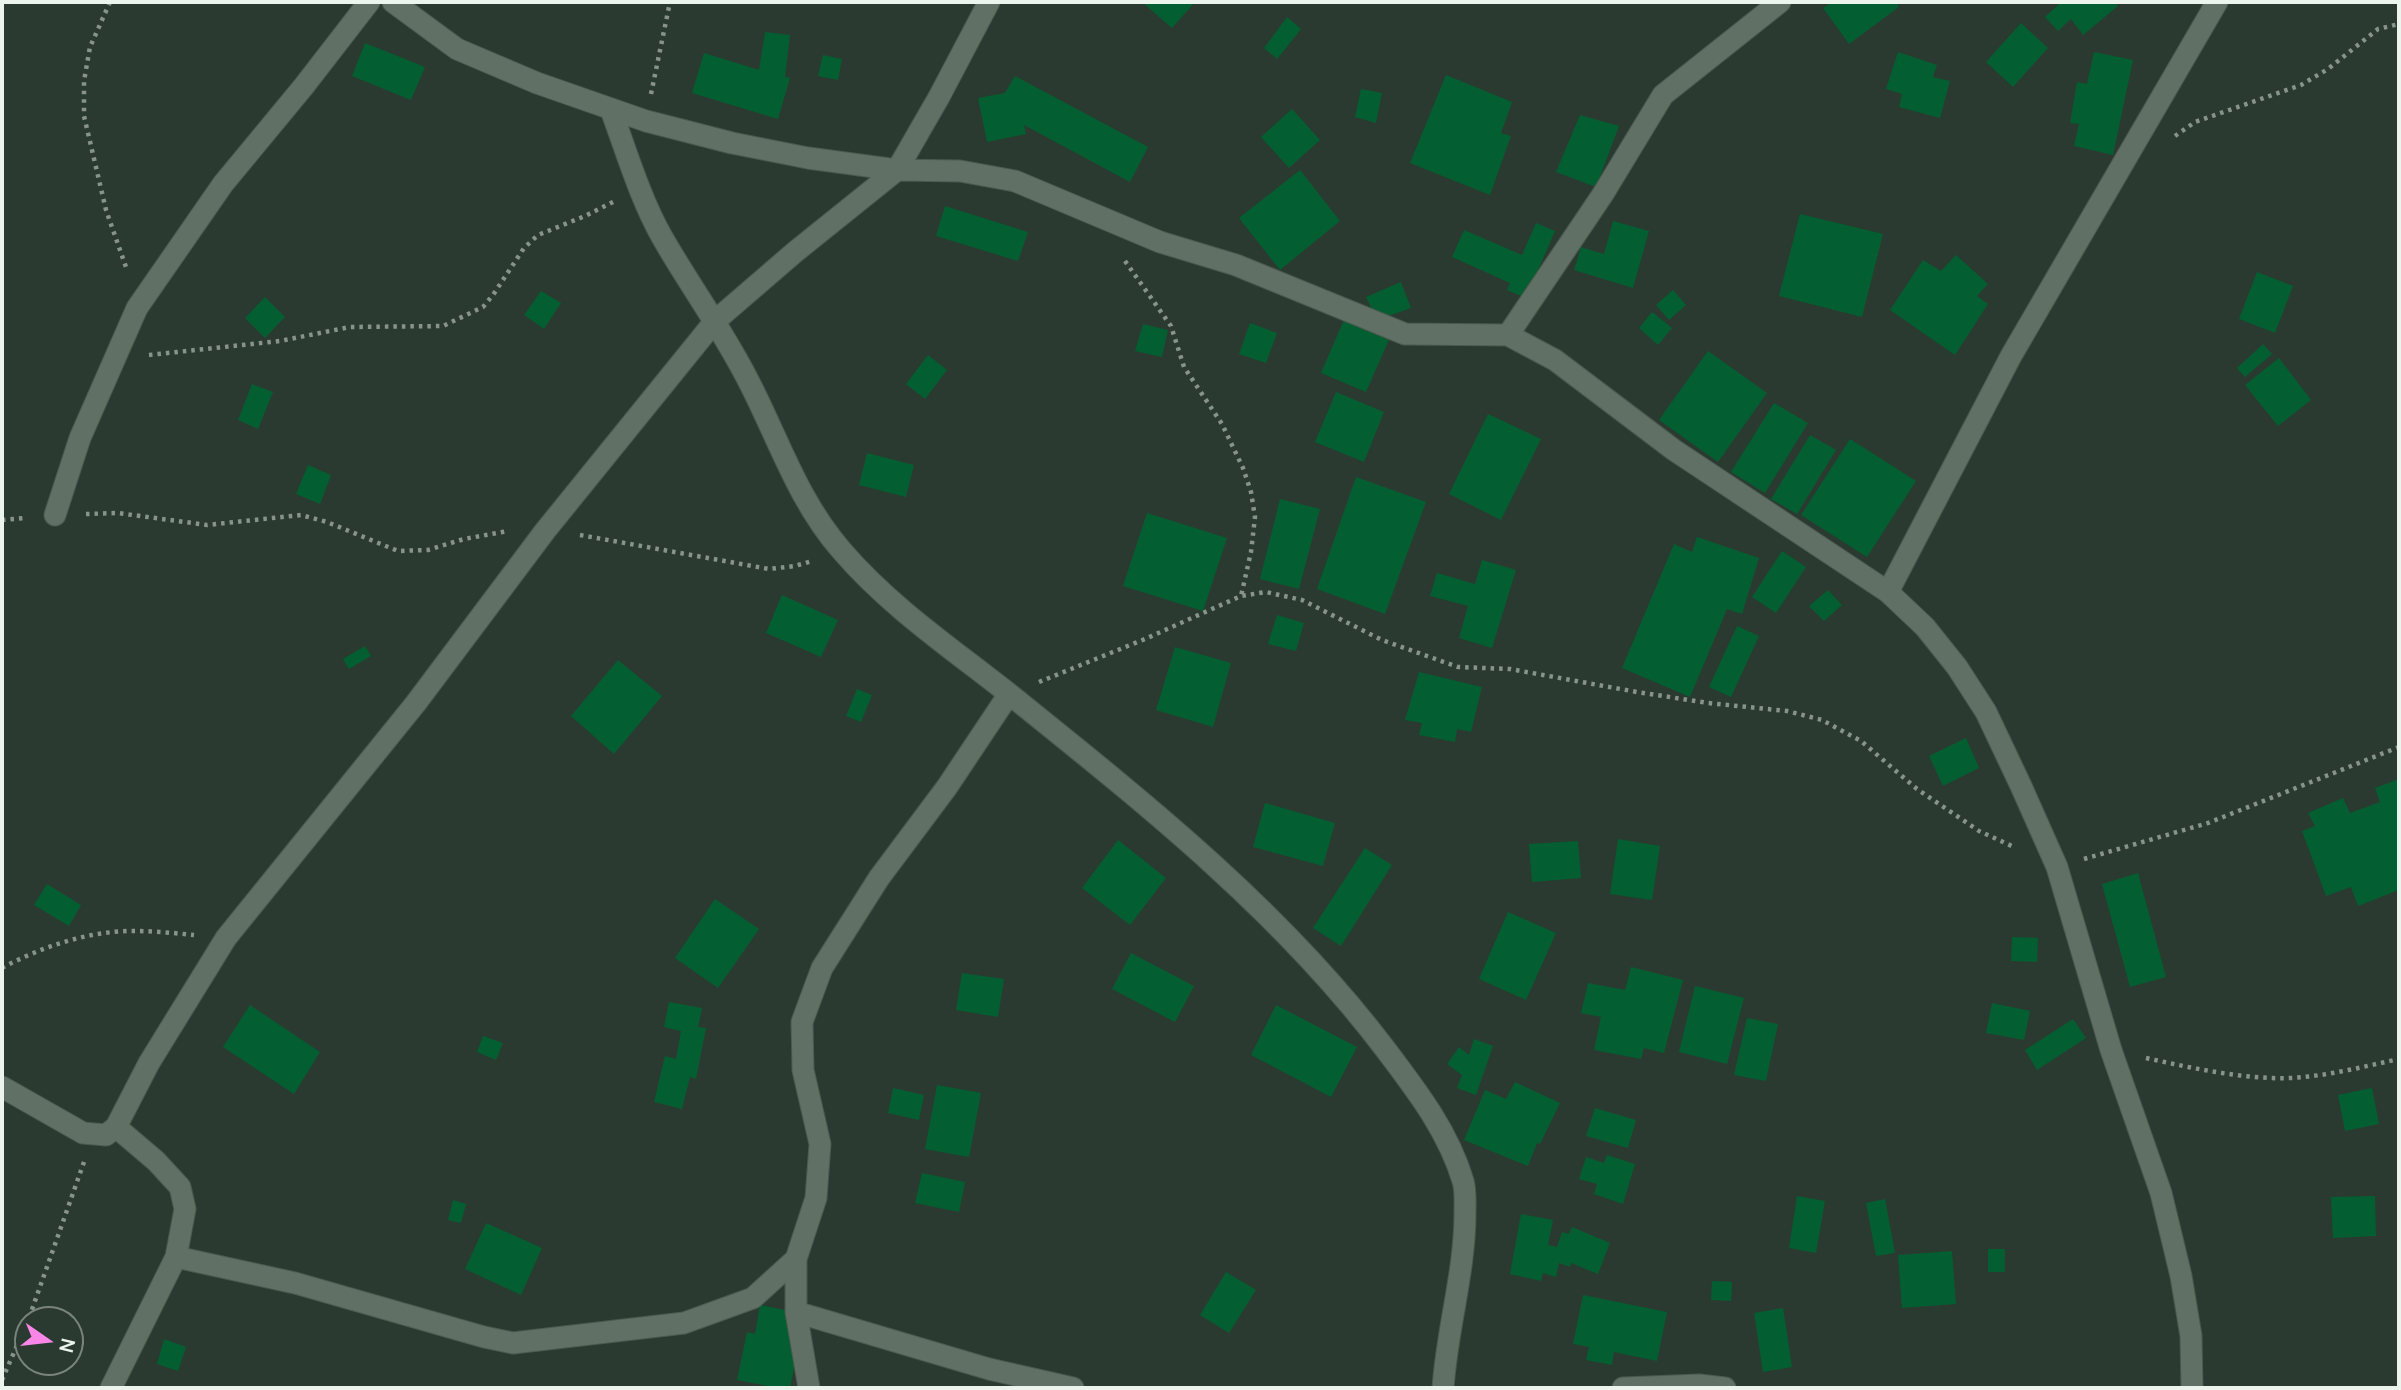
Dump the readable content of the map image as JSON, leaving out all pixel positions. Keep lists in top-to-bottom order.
{
  "north": "right"
}
